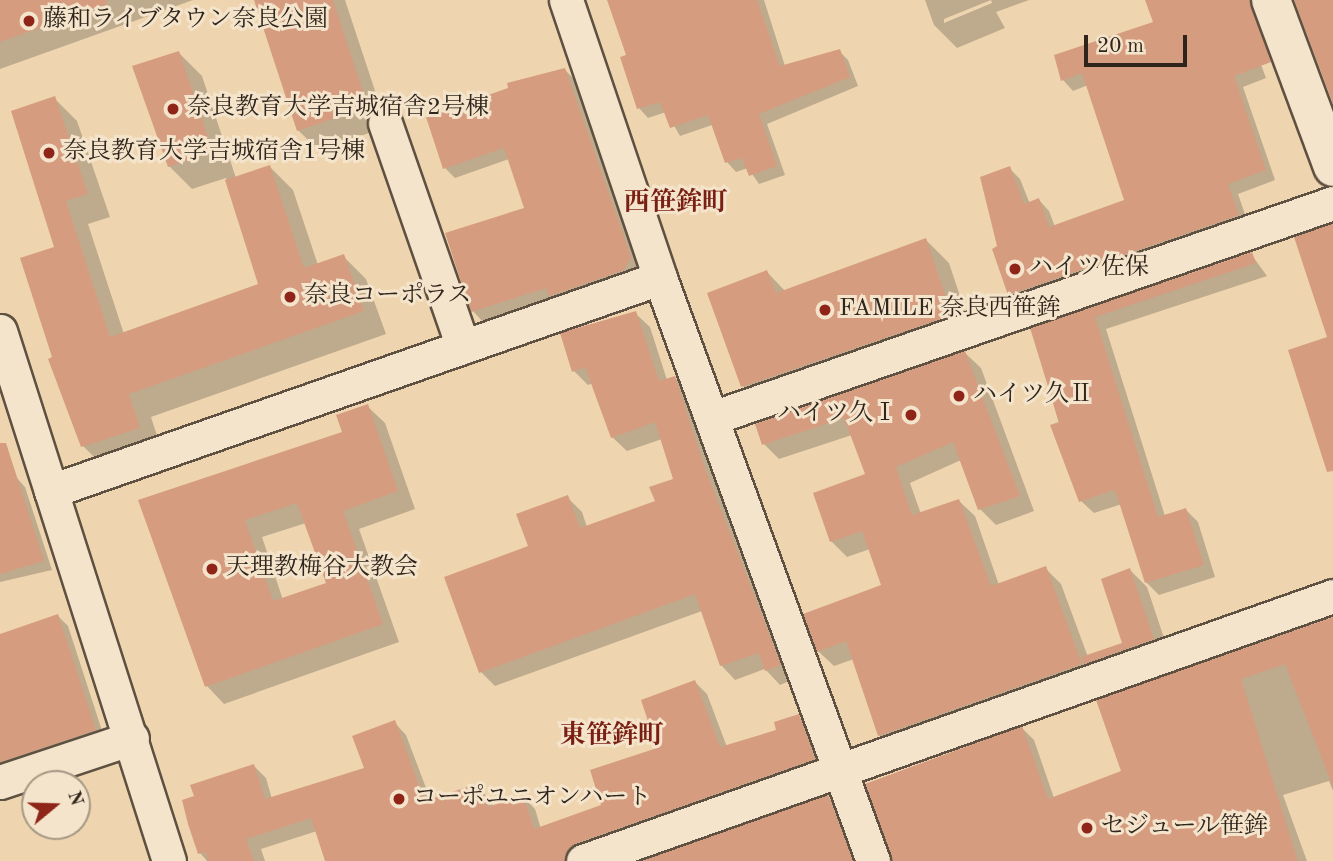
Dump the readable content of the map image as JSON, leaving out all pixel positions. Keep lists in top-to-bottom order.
{
  "districts": ["西笹鉾町", "東笹鉾町"],
  "places": [
    "藤和ライブタウン奈良公園",
    "奈良教育大学吉城宿舎2号棟",
    "奈良教育大学吉城宿舎1号棟",
    "ハイツ佐保",
    "奈良コーポラス",
    "FAMILE 奈良西笹鉾",
    "ハイツ久Ⅱ",
    "ハイツ久Ⅰ",
    "天理教梅谷大教会",
    "コーポユニオンハート",
    "セジュール笹鉾"
  ],
  "scale_bar": "20 m",
  "north": "right"
}
